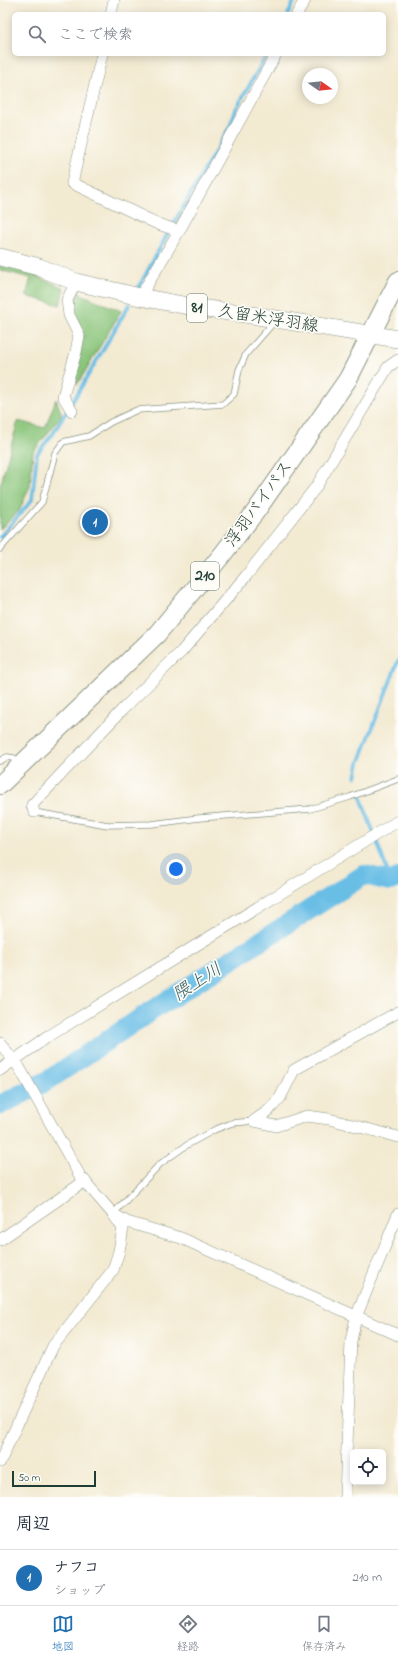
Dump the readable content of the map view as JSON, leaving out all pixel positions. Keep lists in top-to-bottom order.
{
  "streets": {
    "highway": ["浮羽バイパス", "210"],
    "main road": ["81", "久留米浮羽線"]
  },
  "crossings": [
    ["久留米浮羽線", "浮羽バイパス"]
  ],
  "water": ["隈上川"],
  "scale_bar": "50 m",
  "north": "right",
  "page": {
    "search": "ここで検索",
    "pins": "1",
    "scale": "50 m",
    "heading": "周辺",
    "list": [
      {
        "mark": "1",
        "name": "ナフコ",
        "note": "ショップ",
        "value": "210 m"
      }
    ],
    "nav": ["地図", "経路", "保存済み"]
  }
}
